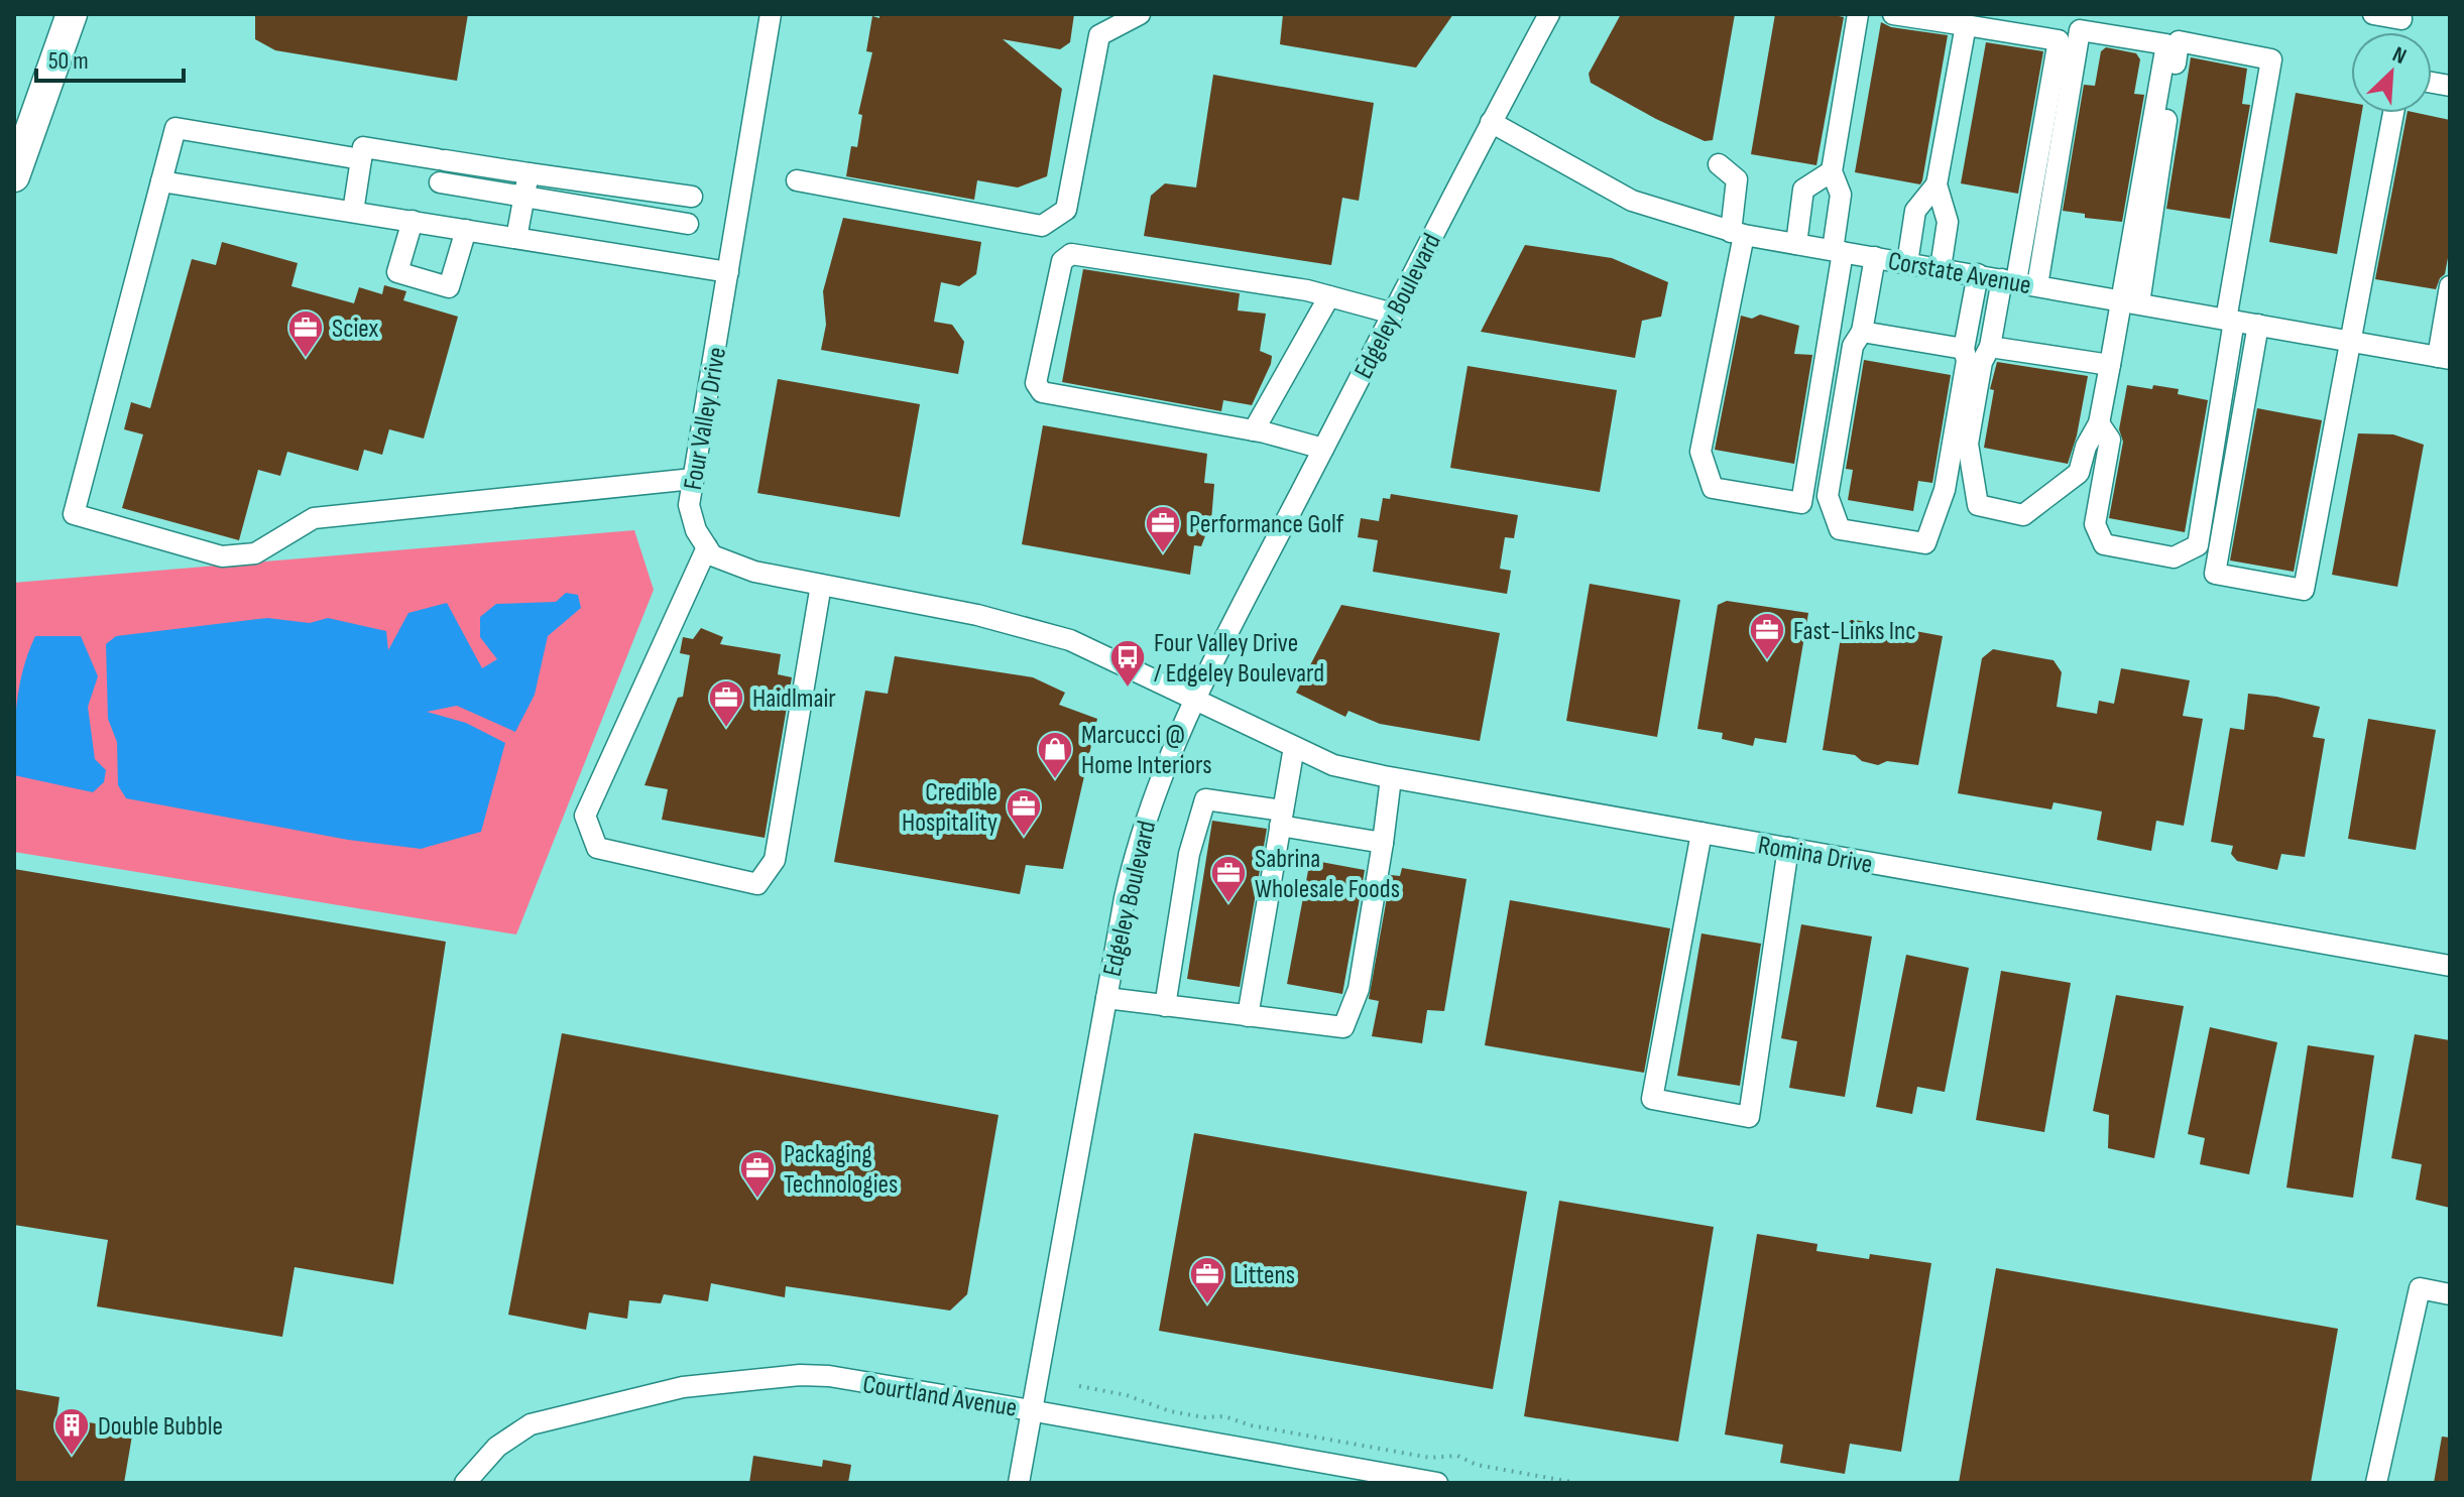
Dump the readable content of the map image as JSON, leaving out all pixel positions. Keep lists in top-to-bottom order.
{
  "streets": {
    "street": [
      "Corstate Avenue",
      "Edgeley Boulevard",
      "Four Valley Drive",
      "Romina Drive",
      "Courtland Avenue"
    ]
  },
  "crossings": [
    ["Corstate Avenue", "Edgeley Boulevard"],
    ["Edgeley Boulevard", "Romina Drive"],
    ["Edgeley Boulevard", "Courtland Avenue"]
  ],
  "places": {
    "office": [
      "Sciex",
      "Performance Golf",
      "Fast-Links Inc",
      "Haidlmair",
      "Credible Hospitality",
      "Sabrina Wholesale Foods",
      "Packaging Technologies",
      "Littens"
    ],
    "bus stop": ["Four Valley Drive / Edgeley Boulevard"],
    "shop": ["Marcucci @ Home Interiors"],
    "building": ["Double Bubble"]
  },
  "scale_bar": "50 m",
  "north": "top right"
}
